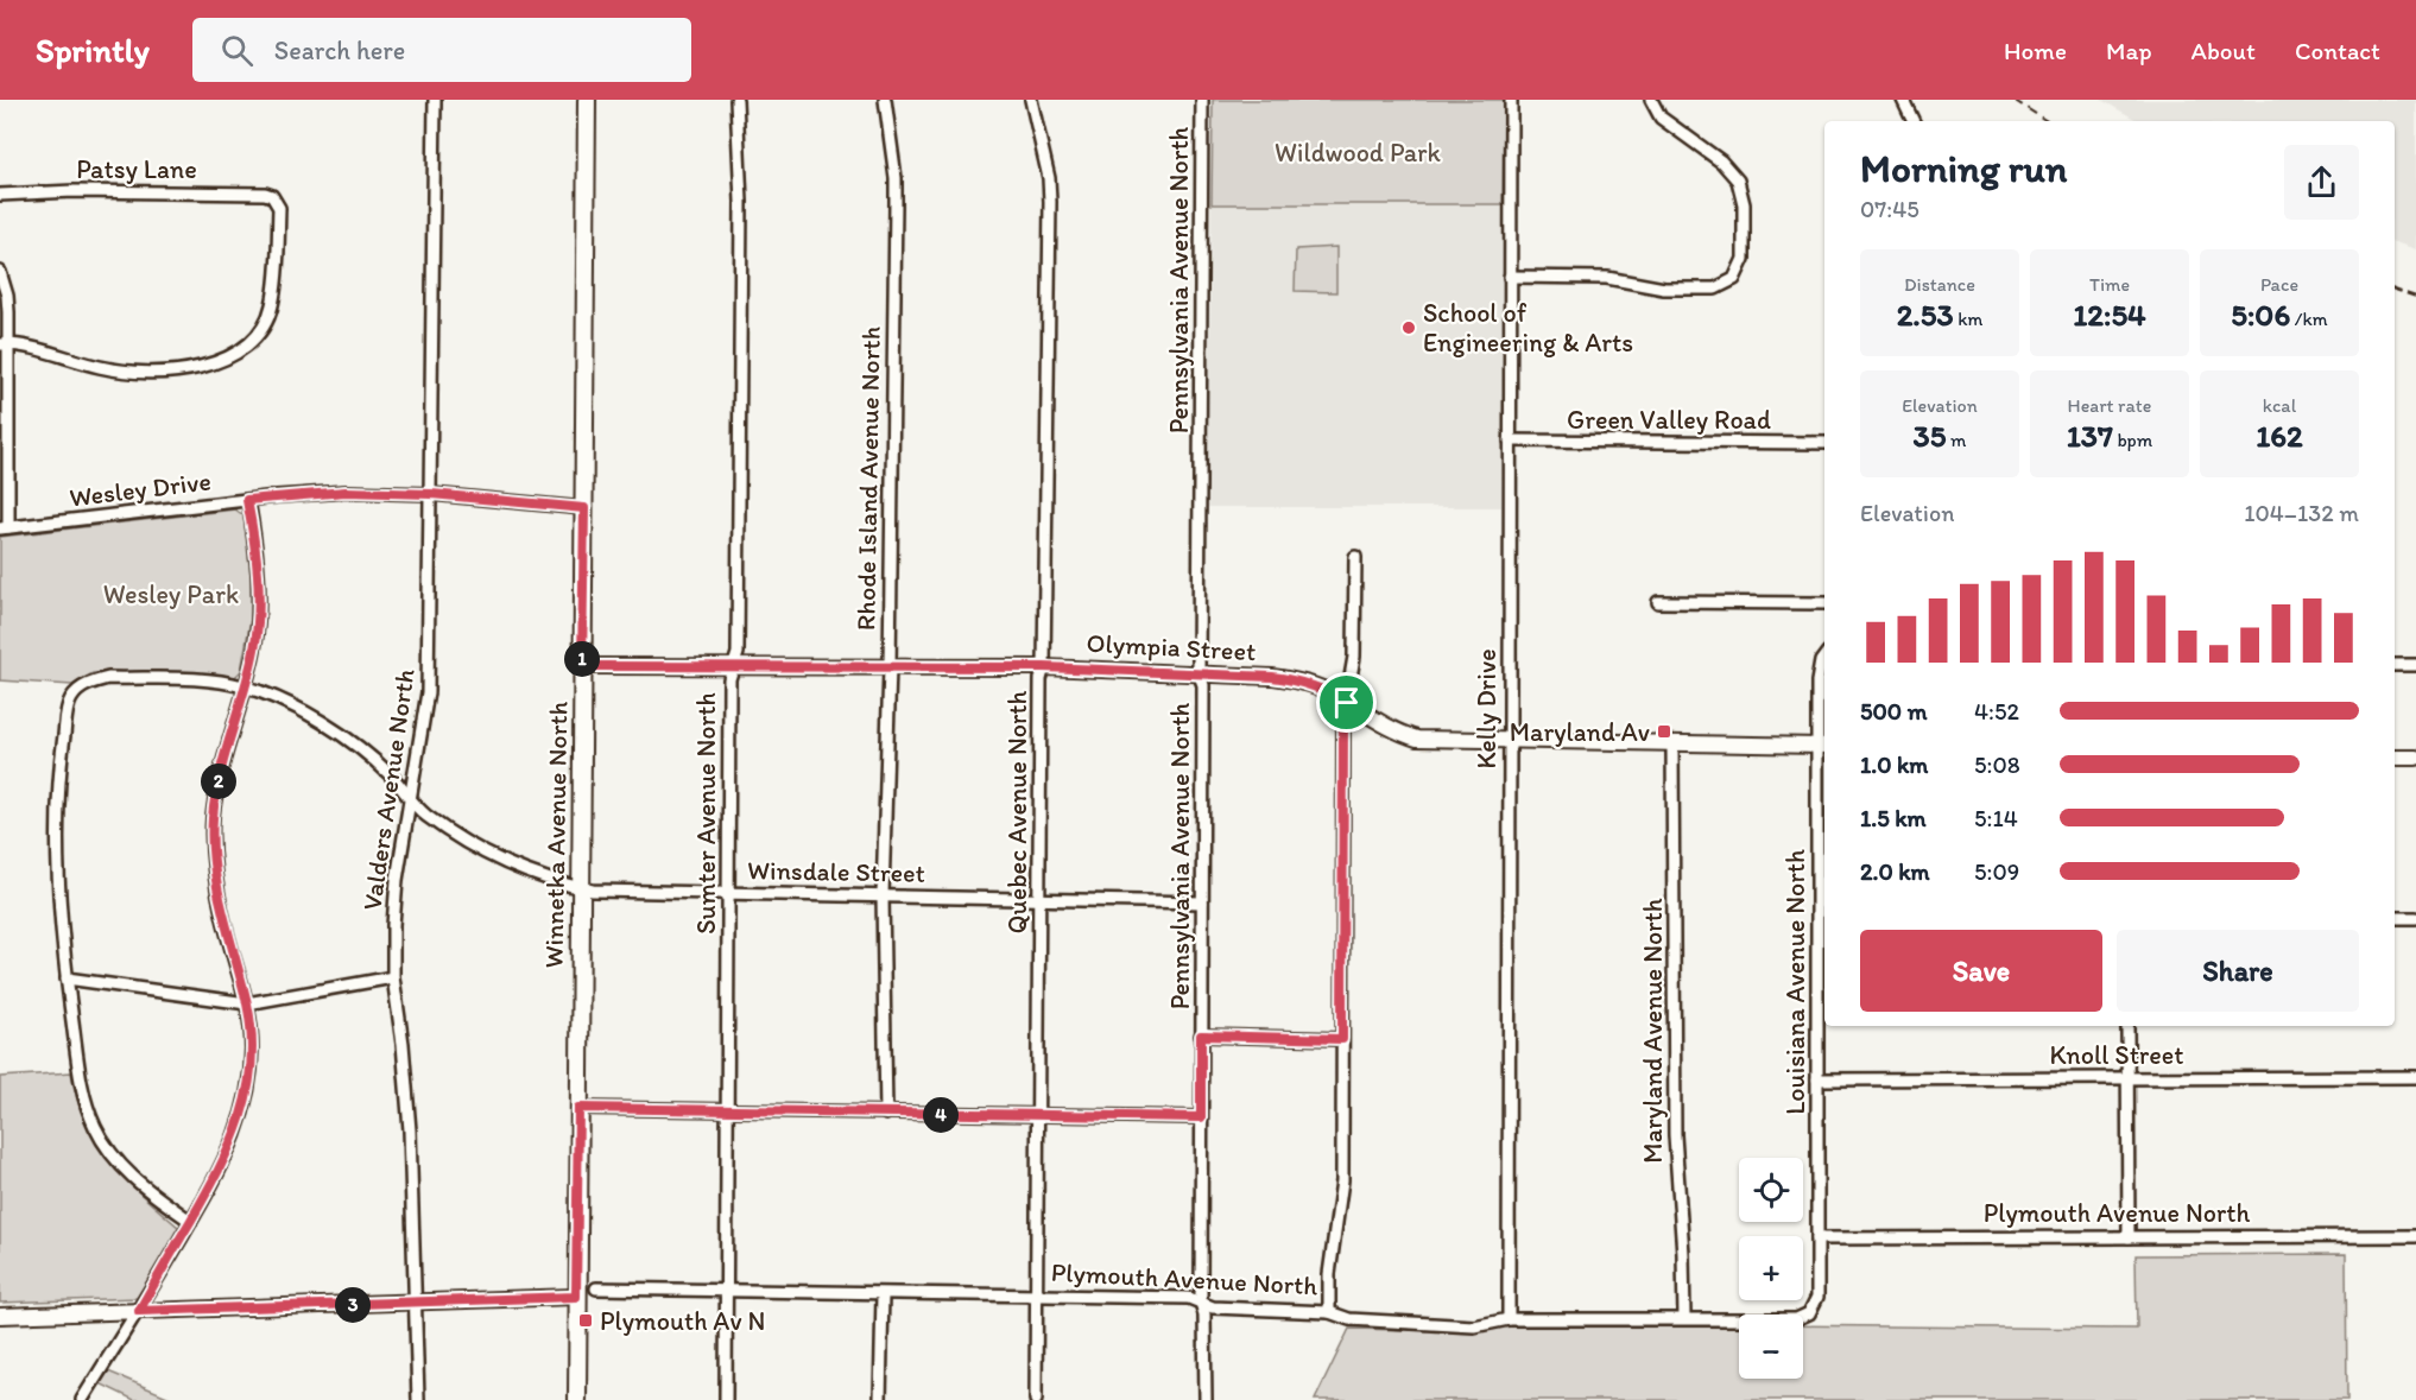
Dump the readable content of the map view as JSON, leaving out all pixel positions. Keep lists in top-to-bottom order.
{
  "streets": {
    "main road": ["Winnetka Avenue North"],
    "street": [
      "Patsy Lane",
      "Pennsylvania Avenue North",
      "Green Valley Road",
      "Rhode Island Avenue North",
      "Wesley Drive",
      "Olympia Street",
      "Kelly Drive",
      "Valders Avenue North",
      "Quebec Avenue North",
      "Sumter Avenue North",
      "Winsdale Street",
      "Louisiana Avenue North",
      "Maryland Avenue North",
      "Knoll Street",
      "Plymouth Avenue North"
    ]
  },
  "crossings": [
    ["Pennsylvania Avenue North", "Olympia Street"],
    ["Pennsylvania Avenue North", "Winsdale Street"],
    ["Pennsylvania Avenue North", "Plymouth Avenue North"],
    ["Green Valley Road", "Kelly Drive"],
    ["Rhode Island Avenue North", "Olympia Street"],
    ["Rhode Island Avenue North", "Winsdale Street"],
    ["Wesley Drive", "Valders Avenue North"],
    ["Wesley Drive", "Winnetka Avenue North"],
    ["Olympia Street", "Kelly Drive"],
    ["Olympia Street", "Quebec Avenue North"],
    ["Olympia Street", "Sumter Avenue North"],
    ["Olympia Street", "Winnetka Avenue North"],
    ["Olympia Street", "Louisiana Avenue North"],
    ["Olympia Street", "Maryland Avenue North"],
    ["Kelly Drive", "Plymouth Avenue North"],
    ["Valders Avenue North", "Winsdale Street"],
    ["Quebec Avenue North", "Winsdale Street"],
    ["Quebec Avenue North", "Plymouth Avenue North"],
    ["Sumter Avenue North", "Winsdale Street"],
    ["Sumter Avenue North", "Plymouth Avenue North"],
    ["Winnetka Avenue North", "Winsdale Street"],
    ["Louisiana Avenue North", "Knoll Street"],
    ["Louisiana Avenue North", "Plymouth Avenue North"],
    ["Maryland Avenue North", "Plymouth Avenue North"]
  ],
  "parks": ["Wildwood Park", "Wesley Park"],
  "places": {
    "other": ["School of Engineering & Arts"],
    "transit": ["Maryland Av", "Plymouth Av N"]
  },
  "page": {
    "header": "Sprintly",
    "search": "Search here",
    "nav": [
      "Home",
      "Map",
      "About",
      "Contact"
    ],
    "heading": ["Morning run", "07:45"],
    "stats": [
      ["Distance", "2.53 km"],
      ["Time", "12:54"],
      ["Pace", "5:06 /km"],
      ["Elevation", "35 m"],
      ["Heart rate", "137 bpm"],
      ["kcal", "162"]
    ],
    "chart": ["Elevation", "104–132 m"],
    "pins": [
      "1",
      "2",
      "4",
      "3"
    ],
    "list": [
      {
        "name": "500 m",
        "note": "4:52"
      },
      {
        "name": "1.0 km",
        "note": "5:08"
      },
      {
        "name": "1.5 km",
        "note": "5:14"
      },
      {
        "name": "2.0 km",
        "note": "5:09"
      }
    ],
    "buttons": ["Save", "Share"],
    "map_buttons": ["+", "−"]
  }
}
